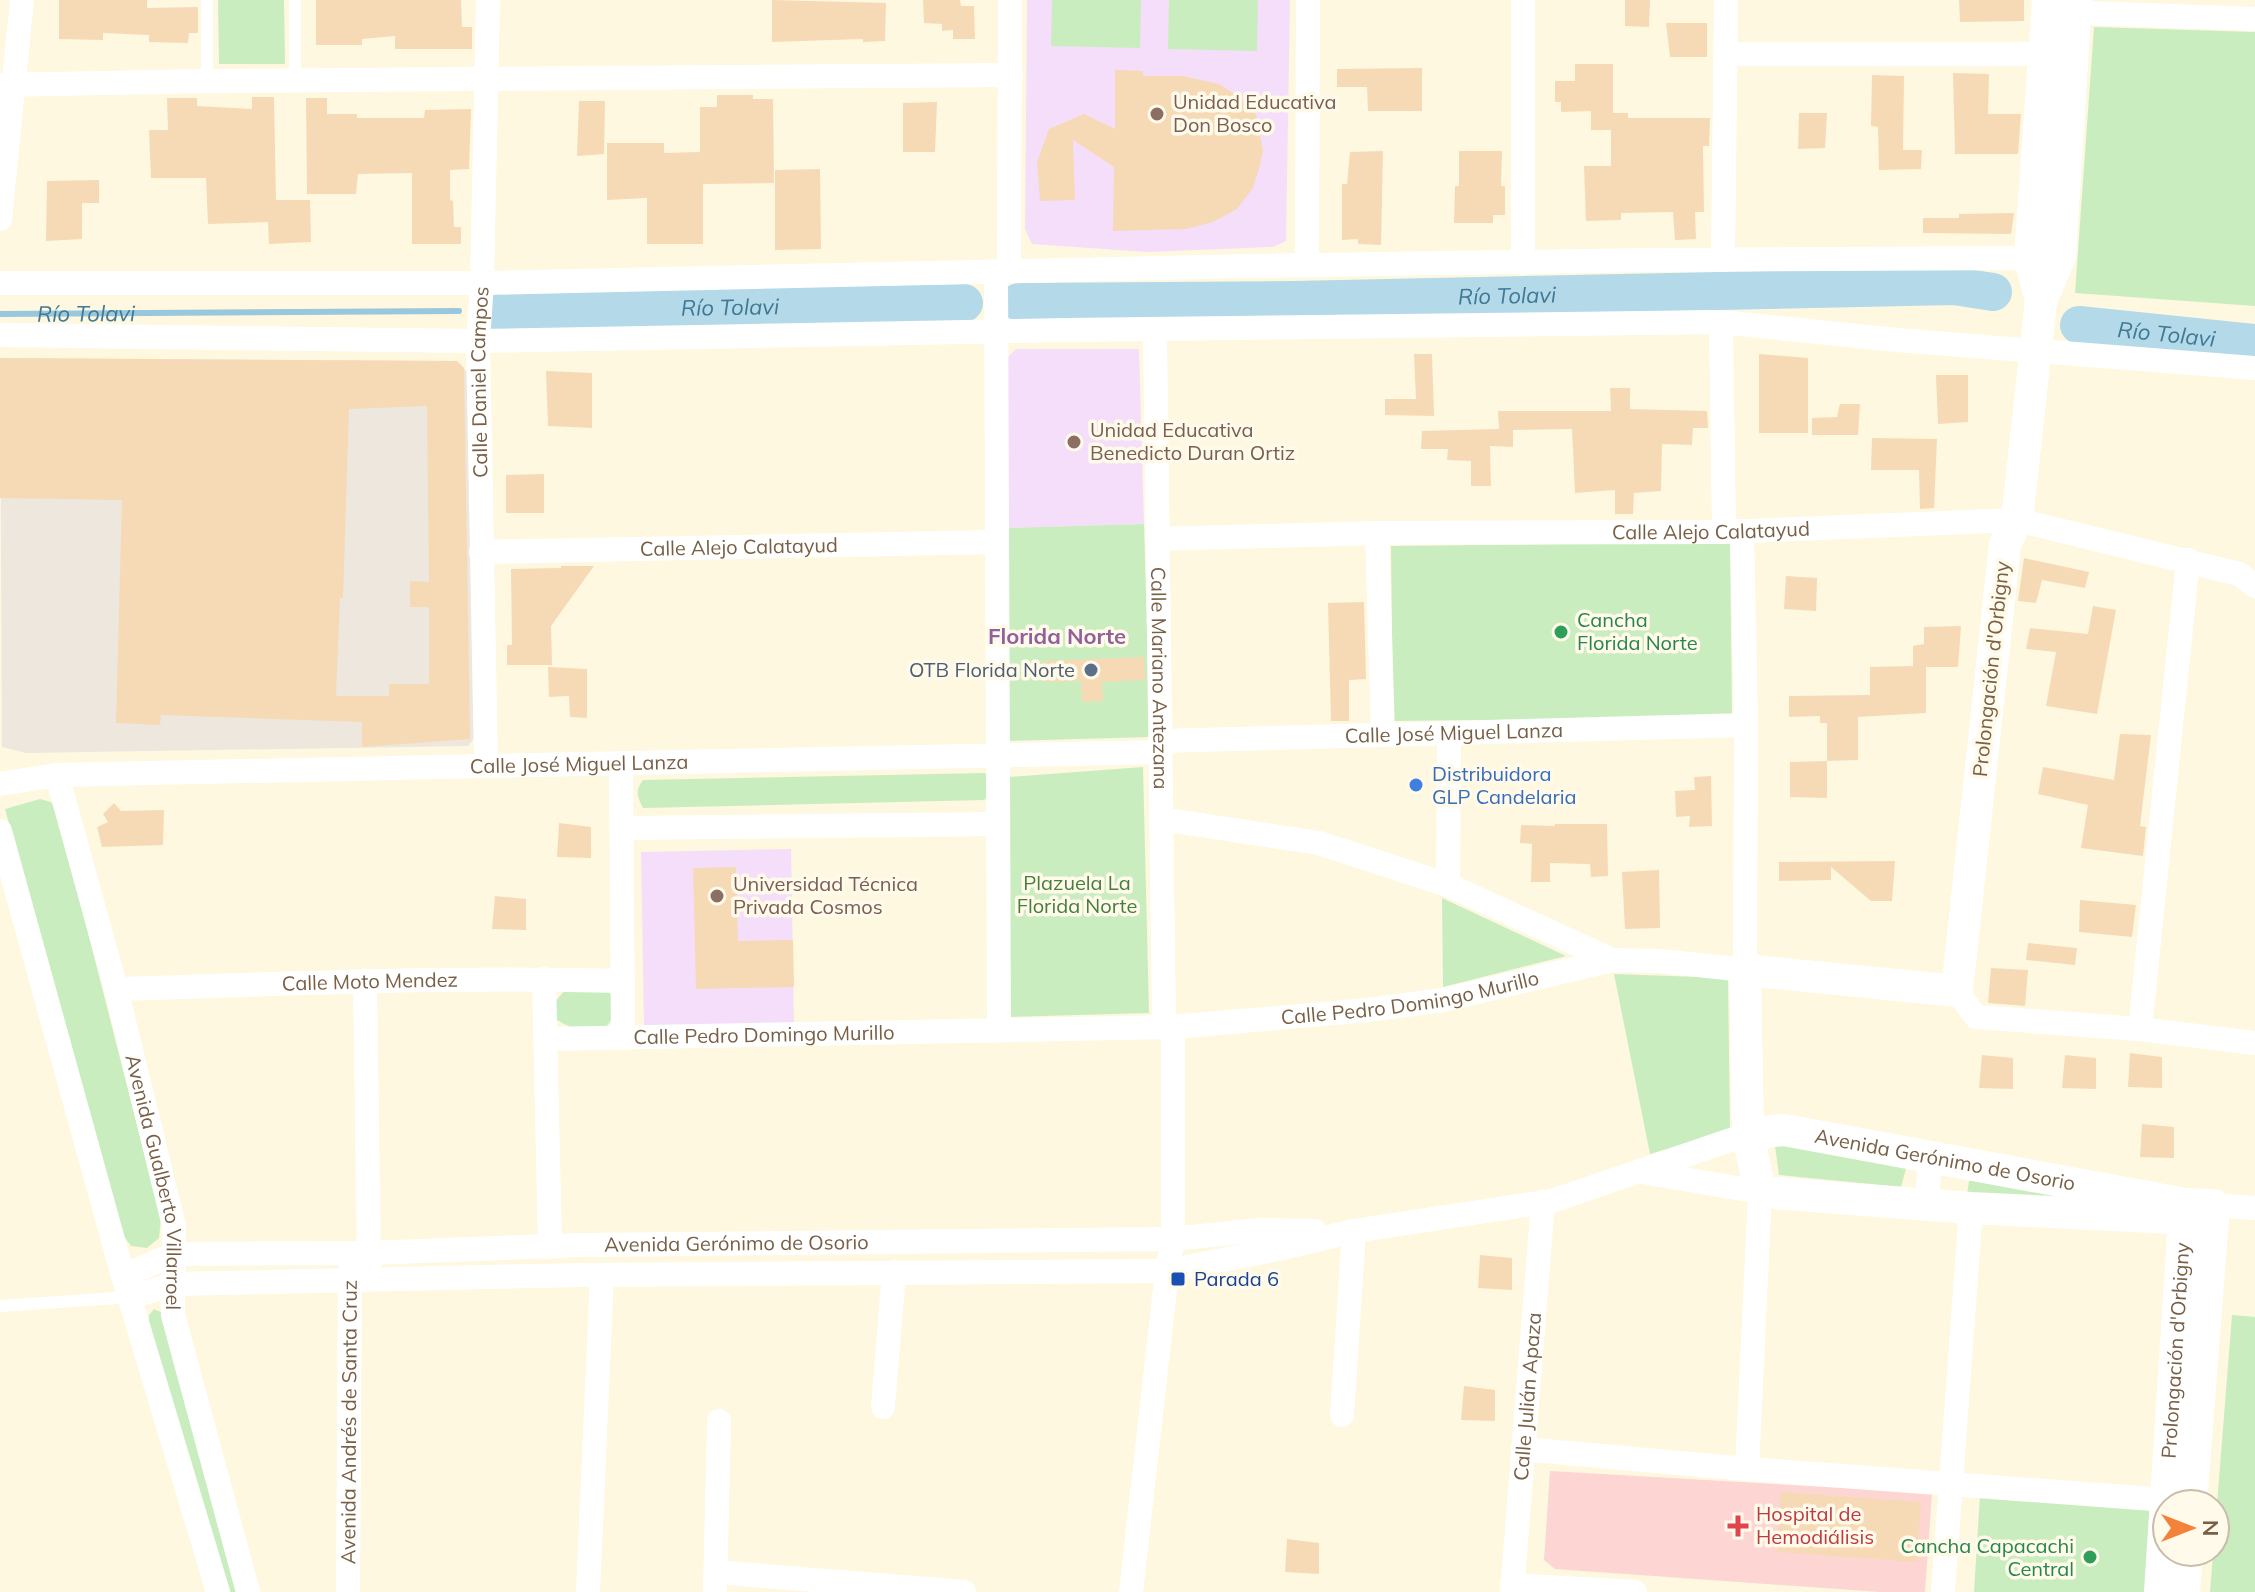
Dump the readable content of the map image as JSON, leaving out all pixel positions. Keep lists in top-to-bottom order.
{
  "streets": {
    "street": [
      "Calle Daniel Campos",
      "Calle Alejo Calatayud",
      "Prolongación d'Orbigny",
      "Calle Mariano Antezana",
      "Calle José Miguel Lanza",
      "Calle Moto Mendez",
      "Calle Pedro Domingo Murillo",
      "Avenida Gerónimo de Osorio",
      "Avenida Gualberto Villarroel",
      "Calle Julián Apaza",
      "Avenida Andrés de Santa Cruz"
    ]
  },
  "crossings": [
    ["Calle Daniel Campos", "Calle Alejo Calatayud"],
    ["Calle Daniel Campos", "Calle José Miguel Lanza"],
    ["Calle Alejo Calatayud", "Prolongación d'Orbigny"],
    ["Calle Alejo Calatayud", "Calle Mariano Antezana"],
    ["Prolongación d'Orbigny", "Calle Pedro Domingo Murillo"],
    ["Prolongación d'Orbigny", "Avenida Gerónimo de Osorio"],
    ["Calle Mariano Antezana", "Calle José Miguel Lanza"],
    ["Calle Mariano Antezana", "Calle Pedro Domingo Murillo"],
    ["Calle Mariano Antezana", "Avenida Gerónimo de Osorio"],
    ["Calle José Miguel Lanza", "Avenida Gualberto Villarroel"],
    ["Calle Moto Mendez", "Avenida Gualberto Villarroel"],
    ["Calle Moto Mendez", "Avenida Andrés de Santa Cruz"],
    ["Avenida Gerónimo de Osorio", "Avenida Gualberto Villarroel"],
    ["Avenida Gerónimo de Osorio", "Calle Julián Apaza"],
    ["Avenida Gerónimo de Osorio", "Avenida Andrés de Santa Cruz"]
  ],
  "districts": ["Florida Norte"],
  "water": ["Río Tolavi"],
  "parks": ["Plazuela La Florida Norte"],
  "places": {
    "other": [
      "Unidad Educativa Don Bosco",
      "Unidad Educativa Benedicto Duran Ortiz",
      "Cancha Florida Norte",
      "OTB Florida Norte",
      "Distribuidora GLP Candelaria",
      "Universidad Técnica Privada Cosmos",
      "Cancha Capacachi Central"
    ],
    "transit": ["Parada 6"],
    "health": ["Hospital de Hemodiálisis"]
  },
  "north": "right"
}
